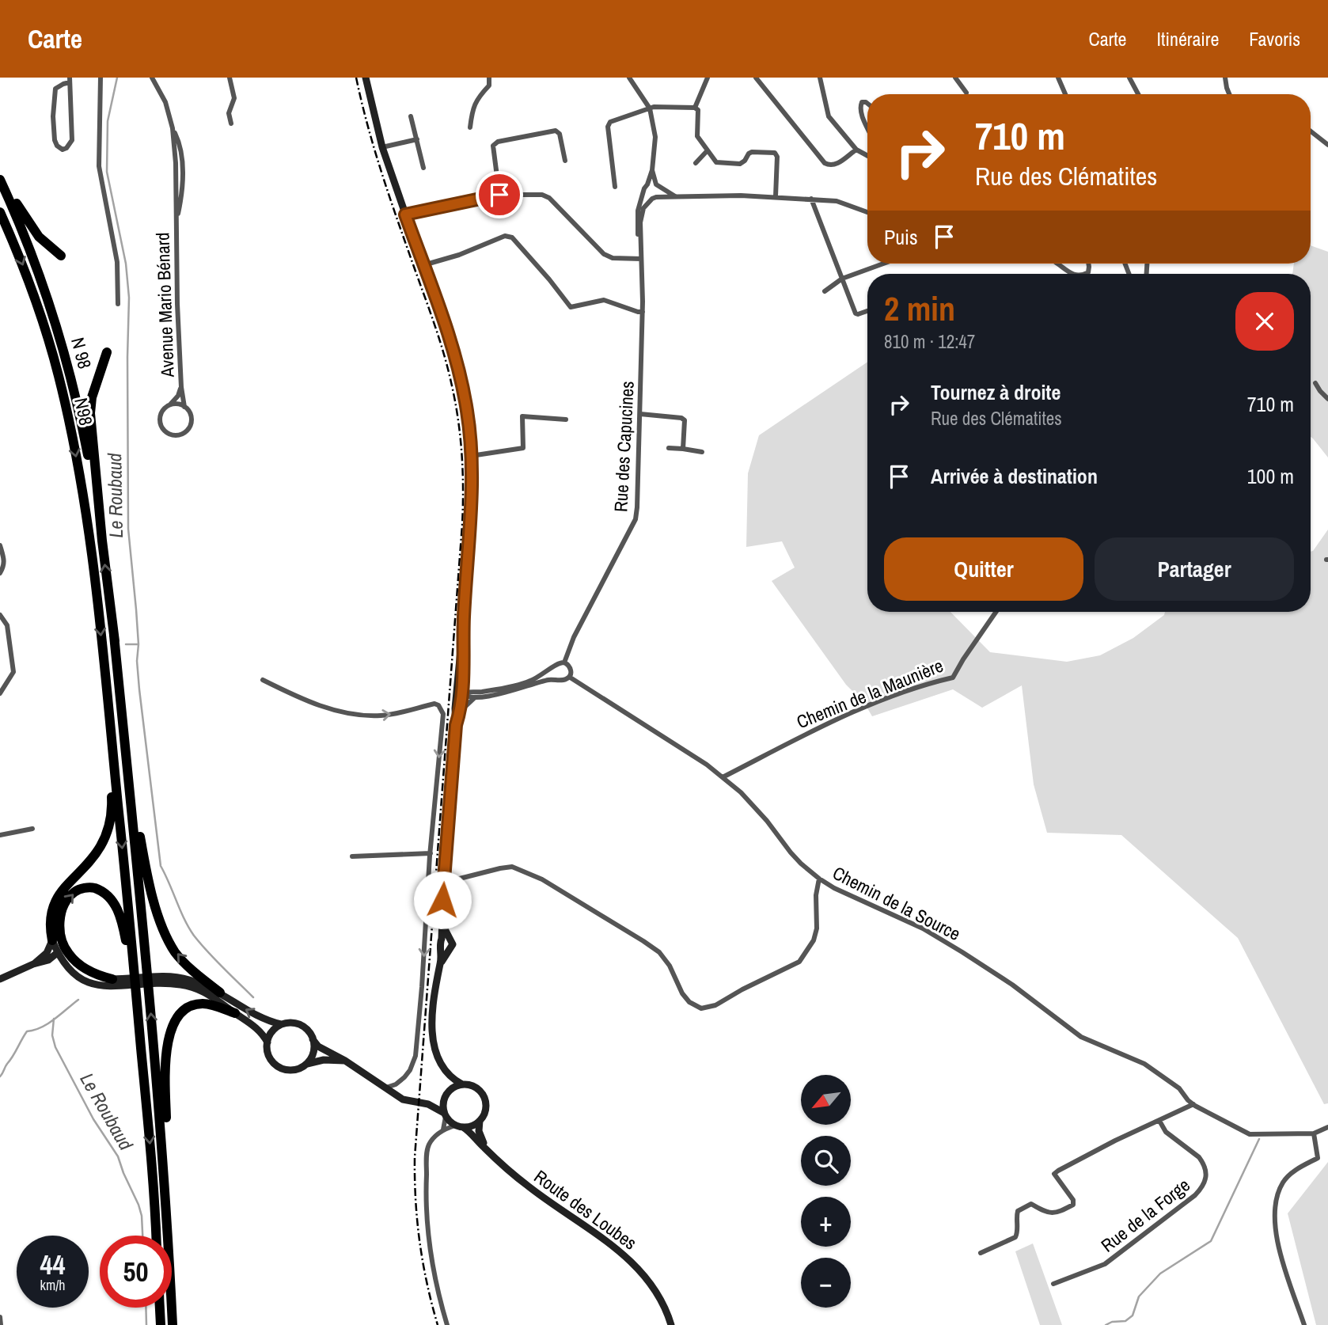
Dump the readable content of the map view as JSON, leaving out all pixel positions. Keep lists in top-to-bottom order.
{
  "streets": {
    "highway": ["N 98", "N98"],
    "main road": ["Route des Loubes"],
    "street": [
      "Avenue Mario Bénard",
      "Rue des Capucines",
      "Chemin de la Maunière",
      "Chemin de la Source",
      "Rue de la Forge"
    ]
  },
  "crossings": [
    ["Rue des Capucines", "Chemin de la Source"],
    ["Chemin de la Maunière", "Chemin de la Source"]
  ],
  "water": ["Le Roubaud"],
  "north": "bottom left",
  "page": {
    "header": "Carte",
    "nav": ["Carte", "Itinéraire", "Favoris"],
    "turn": ["710 m", "Rue des Clématites"],
    "then": "Puis",
    "heading": ["2 min", "810 m · 12:47"],
    "list": [
      {
        "name": "Tournez à droite",
        "note": "Rue des Clématites",
        "value": "710 m"
      },
      {
        "name": "Arrivée à destination",
        "value": "100 m"
      }
    ],
    "buttons": ["Quitter", "Partager"],
    "map_buttons": ["+", "−"],
    "speed": "44 km/h",
    "limit": "50"
  }
}
